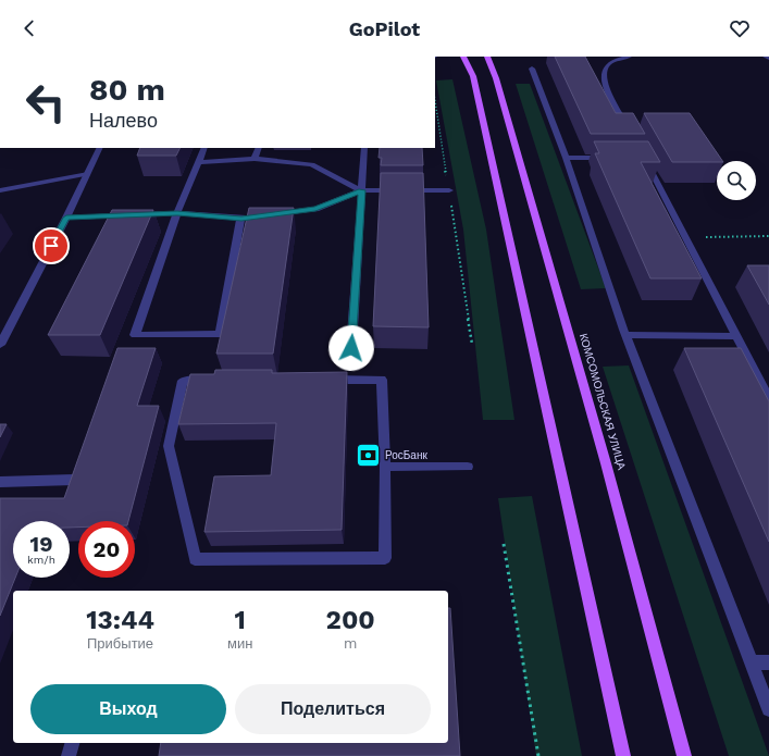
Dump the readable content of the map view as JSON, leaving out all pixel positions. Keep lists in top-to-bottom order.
{
  "streets": {
    "main road": ["КОМСОМОЛЬСКАЯ УЛИЦА"]
  },
  "places": {
    "bank": ["РосБанк"]
  },
  "page": {
    "header": "GoPilot",
    "turn": ["80 m", "Налево"],
    "speed": "19 km/h",
    "limit": "20",
    "eta": [
      "13:44",
      "Прибытие",
      "1",
      "мин",
      "200",
      "m"
    ],
    "buttons": ["Выход", "Поделиться"]
  }
}
